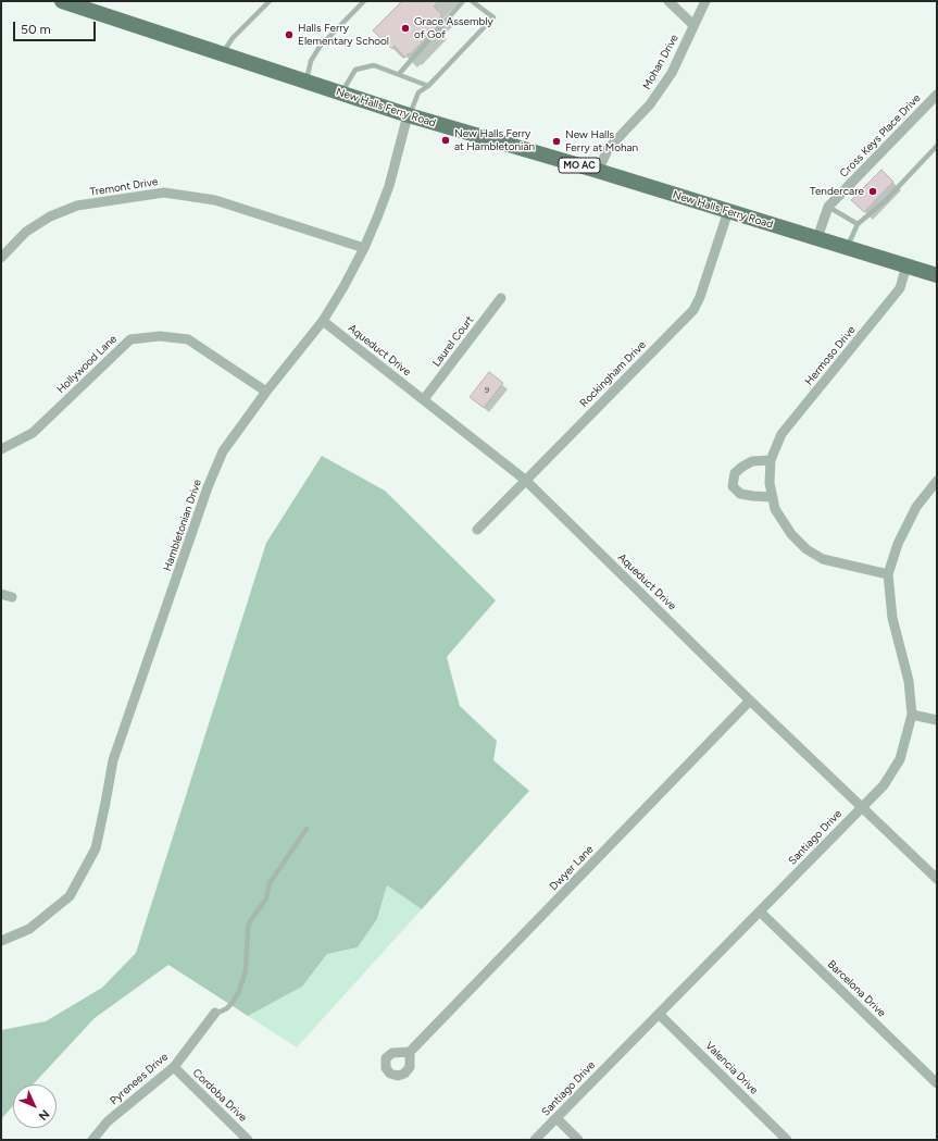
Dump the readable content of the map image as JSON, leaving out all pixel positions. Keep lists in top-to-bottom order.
{
  "streets": {
    "main road": ["New Halls Ferry Road", "MO AC"],
    "street": [
      "Mohan Drive",
      "Cross Keys Place Drive",
      "Tremont Drive",
      "Laurel Court",
      "Aqueduct Drive",
      "Hermoso Drive",
      "Hollywood Lane",
      "Rockingham Drive",
      "Hambletonian Drive",
      "Santiago Drive",
      "Dwyer Lane",
      "Barcelona Drive",
      "Valencia Drive",
      "Pyrenees Drive",
      "Cordoba Drive"
    ]
  },
  "crossings": [
    ["Mohan Drive", "New Halls Ferry Road"],
    ["New Halls Ferry Road", "Cross Keys Place Drive"],
    ["New Halls Ferry Road", "Hermoso Drive"],
    ["New Halls Ferry Road", "Rockingham Drive"],
    ["New Halls Ferry Road", "Hambletonian Drive"],
    ["Tremont Drive", "Hambletonian Drive"],
    ["Laurel Court", "Aqueduct Drive"],
    ["Aqueduct Drive", "Rockingham Drive"],
    ["Aqueduct Drive", "Hambletonian Drive"],
    ["Aqueduct Drive", "Santiago Drive"],
    ["Aqueduct Drive", "Dwyer Lane"],
    ["Hermoso Drive", "Santiago Drive"],
    ["Hollywood Lane", "Hambletonian Drive"],
    ["Santiago Drive", "Barcelona Drive"],
    ["Santiago Drive", "Valencia Drive"],
    ["Pyrenees Drive", "Cordoba Drive"]
  ],
  "places": [
    "Grace Assembly of Gof",
    "Halls Ferry Elementary School",
    "New Halls Ferry at Hambletonian",
    "New Halls Ferry at Mohan",
    "Tendercare"
  ],
  "house_numbers": ["9"],
  "scale_bar": "50 m",
  "north": "bottom right"
}
